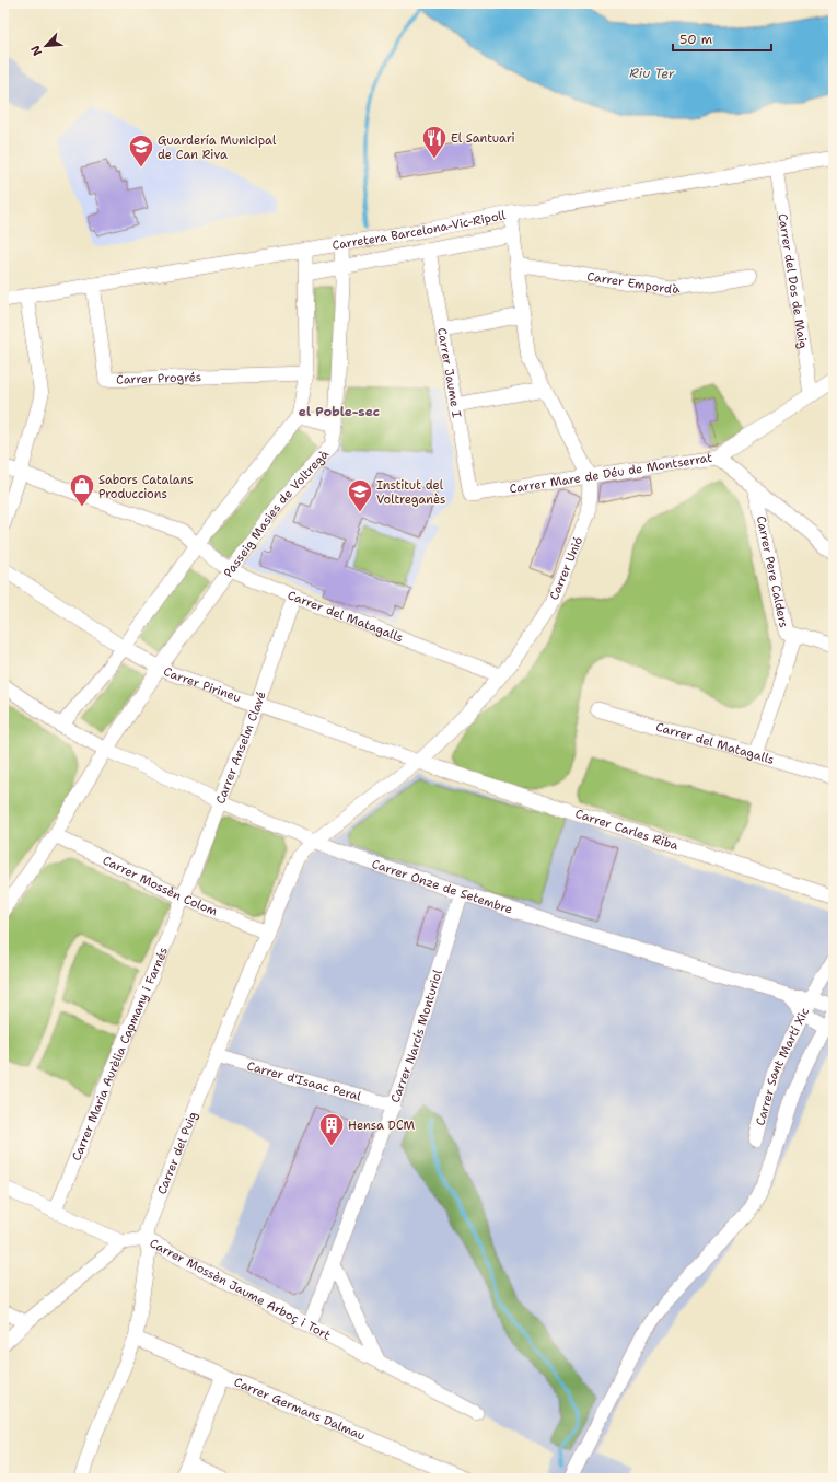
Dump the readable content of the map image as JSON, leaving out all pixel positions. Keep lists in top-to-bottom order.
{
  "streets": {
    "street": [
      "Carretera Barcelona-Vic-Ripoll",
      "Carrer Empordà",
      "Carrer del Dos de Maig",
      "Carrer Jaume I",
      "Carrer Progrés",
      "Carrer Mare de Déu de Montserrat",
      "Passeig Masies de Voltregà",
      "Carrer Unió",
      "Carrer Pere Calders",
      "Carrer del Matagalls",
      "Carrer Pirineu",
      "Carrer Anselm Clavé",
      "Carrer Carles Riba",
      "Carrer Mossèn Colom",
      "Carrer Onze de Setembre",
      "Carrer Narcís Monturiol",
      "Carrer Maria Aurèlia Capmany i Farnés",
      "Carrer Sant Martí Xic",
      "Carrer d'Isaac Peral",
      "Carrer del Puig",
      "Carrer Mossèn Jaume Arboç i Tort",
      "Carrer Germans Dalmau"
    ]
  },
  "crossings": [
    ["Carretera Barcelona-Vic-Ripoll", "Carrer del Dos de Maig"],
    ["Carretera Barcelona-Vic-Ripoll", "Carrer Progrés"],
    ["Carretera Barcelona-Vic-Ripoll", "Passeig Masies de Voltregà"],
    ["Carretera Barcelona-Vic-Ripoll", "Carrer Unió"],
    ["Carrer Empordà", "Carrer Unió"],
    ["Carrer del Dos de Maig", "Carrer Mare de Déu de Montserrat"],
    ["Carrer Jaume I", "Carrer Mare de Déu de Montserrat"],
    ["Carrer Mare de Déu de Montserrat", "Carrer Unió"],
    ["Passeig Masies de Voltregà", "Carrer del Matagalls"],
    ["Passeig Masies de Voltregà", "Carrer Pirineu"],
    ["Passeig Masies de Voltregà", "Carrer Mossèn Colom"],
    ["Passeig Masies de Voltregà", "Carrer Onze de Setembre"],
    ["Carrer Unió", "Carrer del Matagalls"],
    ["Carrer Unió", "Carrer Pirineu"],
    ["Carrer Unió", "Carrer Carles Riba"],
    ["Carrer Unió", "Carrer Onze de Setembre"],
    ["Carrer Unió", "Carrer del Puig"],
    ["Carrer del Matagalls", "Carrer Anselm Clavé"],
    ["Carrer Pirineu", "Carrer Anselm Clavé"],
    ["Carrer Pirineu", "Carrer Carles Riba"],
    ["Carrer Anselm Clavé", "Carrer Mossèn Colom"],
    ["Carrer Anselm Clavé", "Carrer Onze de Setembre"],
    ["Carrer Anselm Clavé", "Carrer Maria Aurèlia Capmany i Farnés"],
    ["Carrer Mossèn Colom", "Carrer Maria Aurèlia Capmany i Farnés"],
    ["Carrer Mossèn Colom", "Carrer del Puig"],
    ["Carrer Onze de Setembre", "Carrer Narcís Monturiol"],
    ["Carrer Onze de Setembre", "Carrer Sant Martí Xic"],
    ["Carrer Onze de Setembre", "Carrer del Puig"],
    ["Carrer Narcís Monturiol", "Carrer d'Isaac Peral"],
    ["Carrer Narcís Monturiol", "Carrer Mossèn Jaume Arboç i Tort"],
    ["Carrer d'Isaac Peral", "Carrer del Puig"],
    ["Carrer del Puig", "Carrer Mossèn Jaume Arboç i Tort"],
    ["Carrer del Puig", "Carrer Germans Dalmau"]
  ],
  "districts": ["el Poble-sec"],
  "water": ["Riu Ter"],
  "places": {
    "restaurant": ["El Santuari"],
    "school or university": ["Guardería Municipal de Can Riva", "Institut del Voltreganès"],
    "shop": ["Sabors Catalans Produccions"],
    "building": ["Hensa DCM"]
  },
  "scale_bar": "50 m",
  "north": "bottom left"
}
